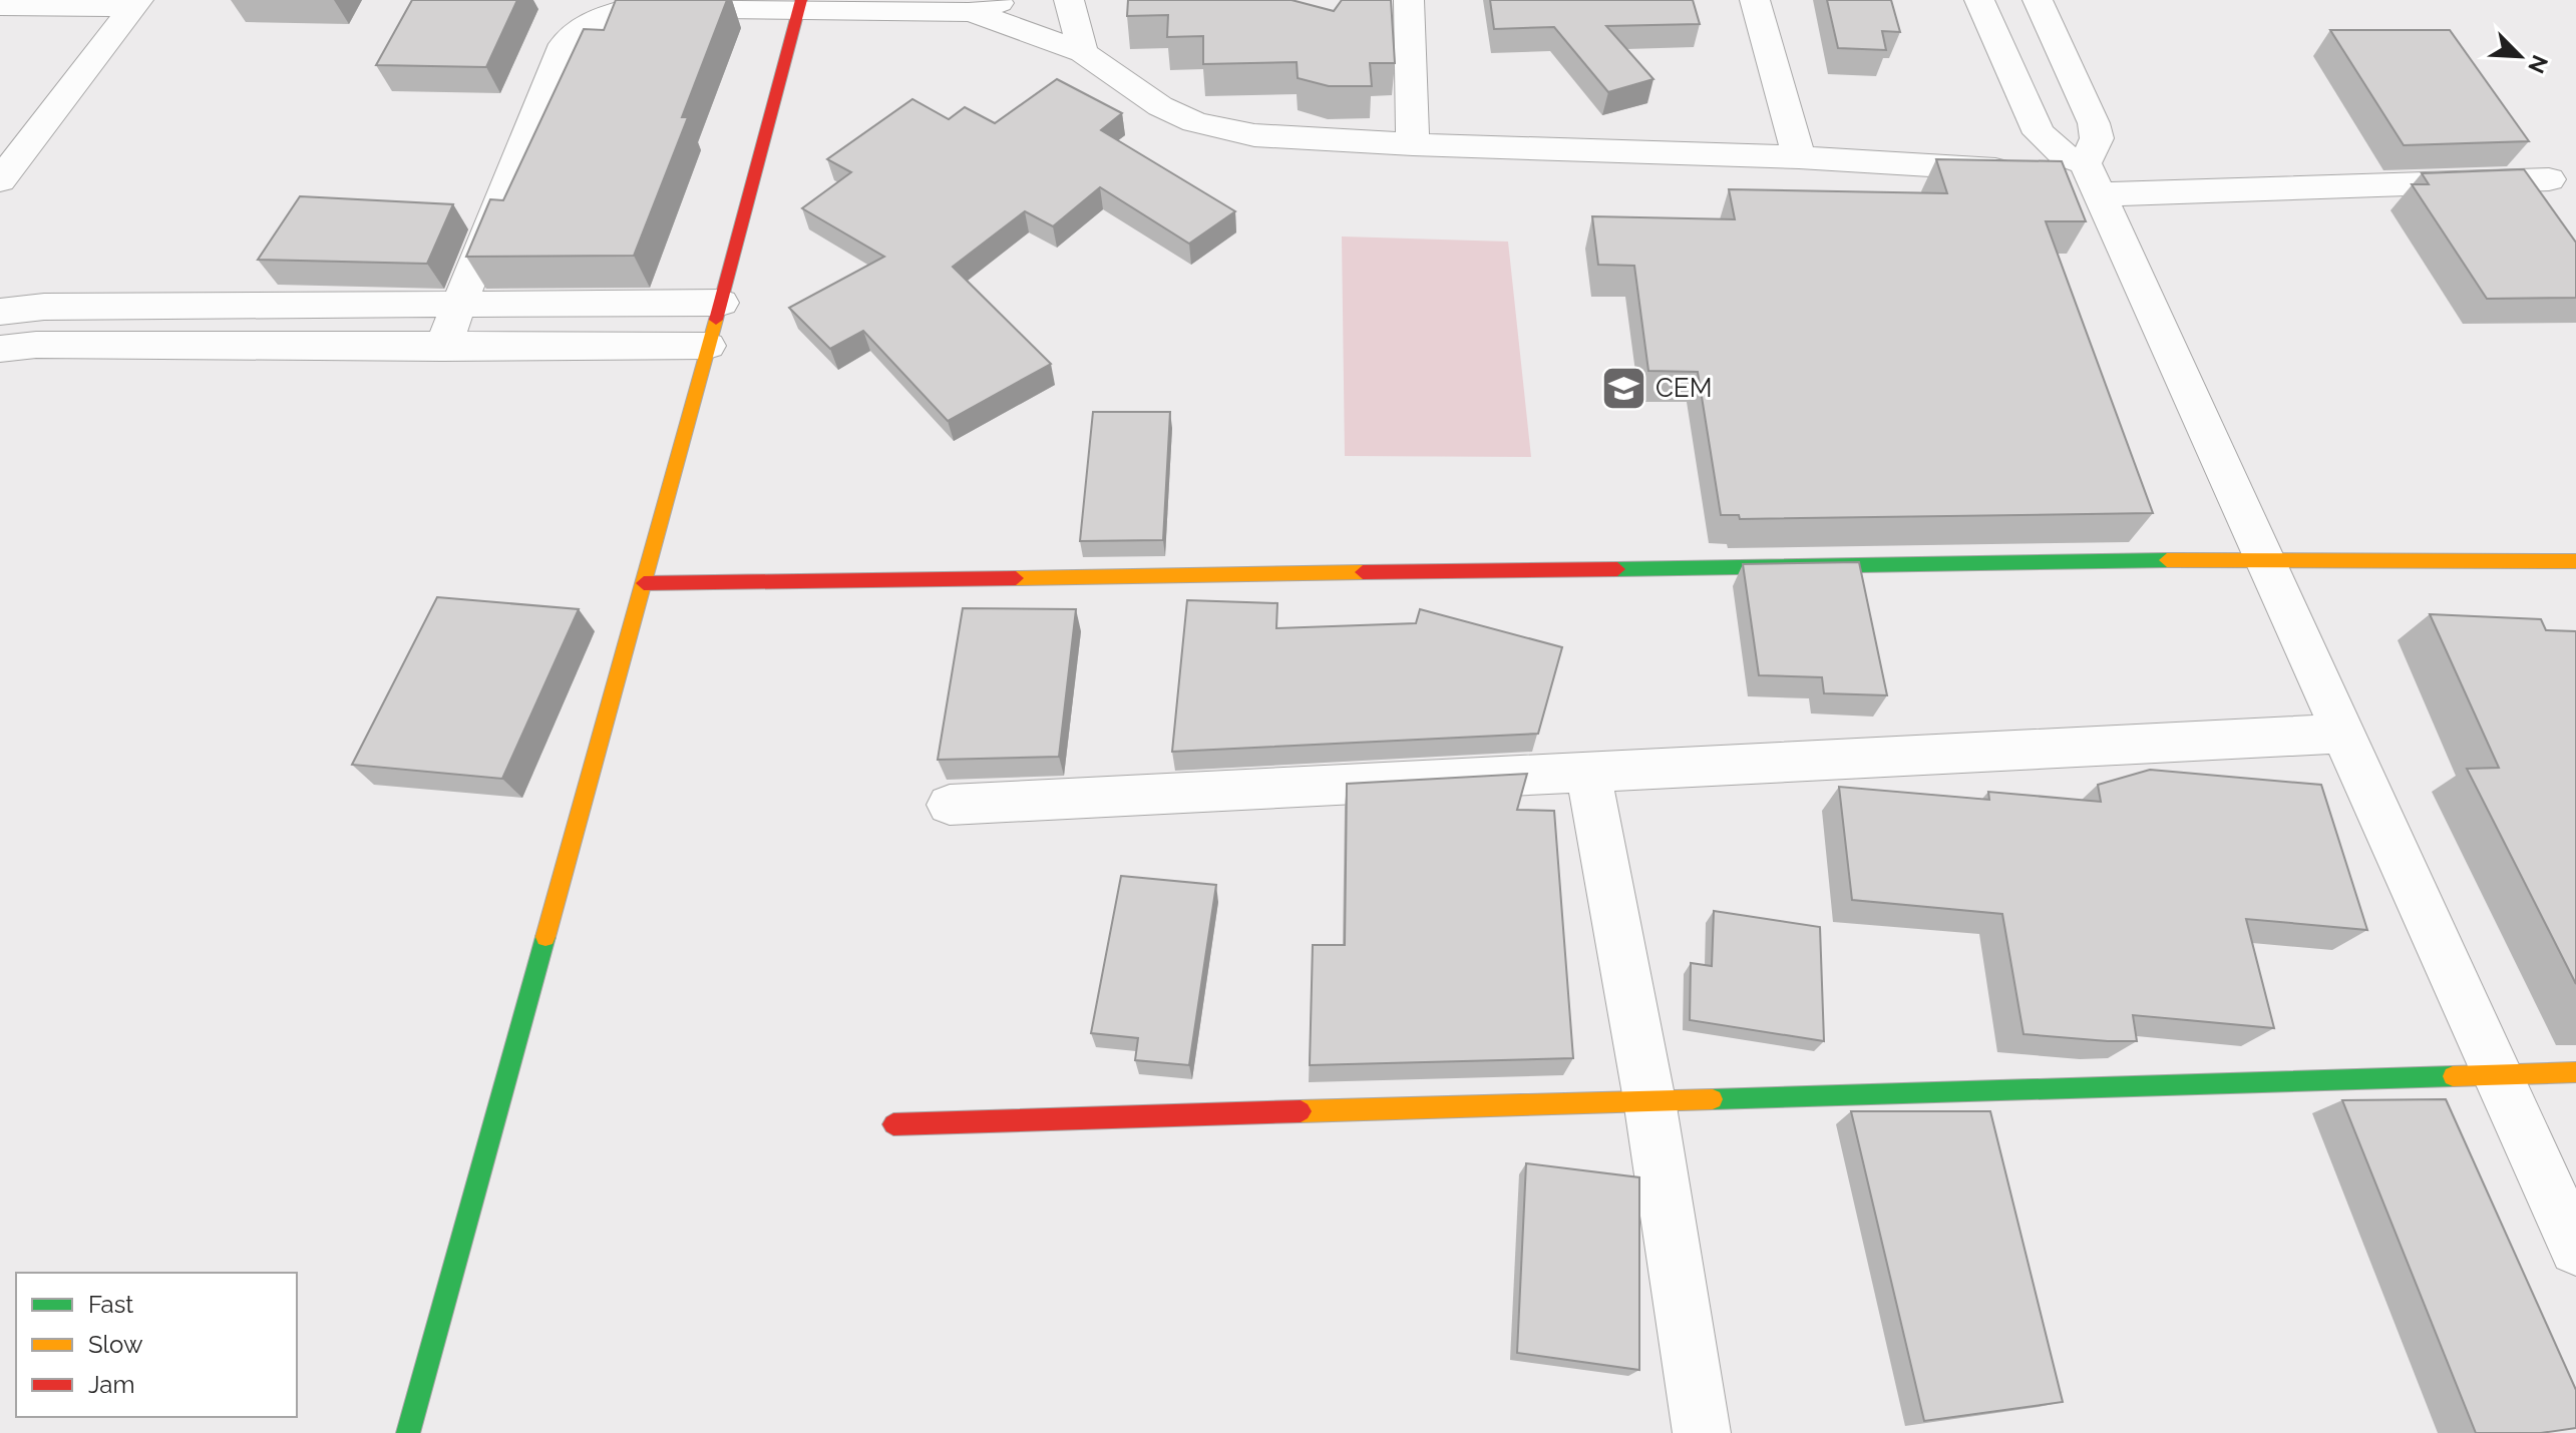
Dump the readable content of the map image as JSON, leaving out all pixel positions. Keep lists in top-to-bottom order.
{
  "places": {
    "school or university": ["CEM"]
  },
  "legend": ["Fast", "Slow", "Jam"],
  "north": "bottom right"
}
